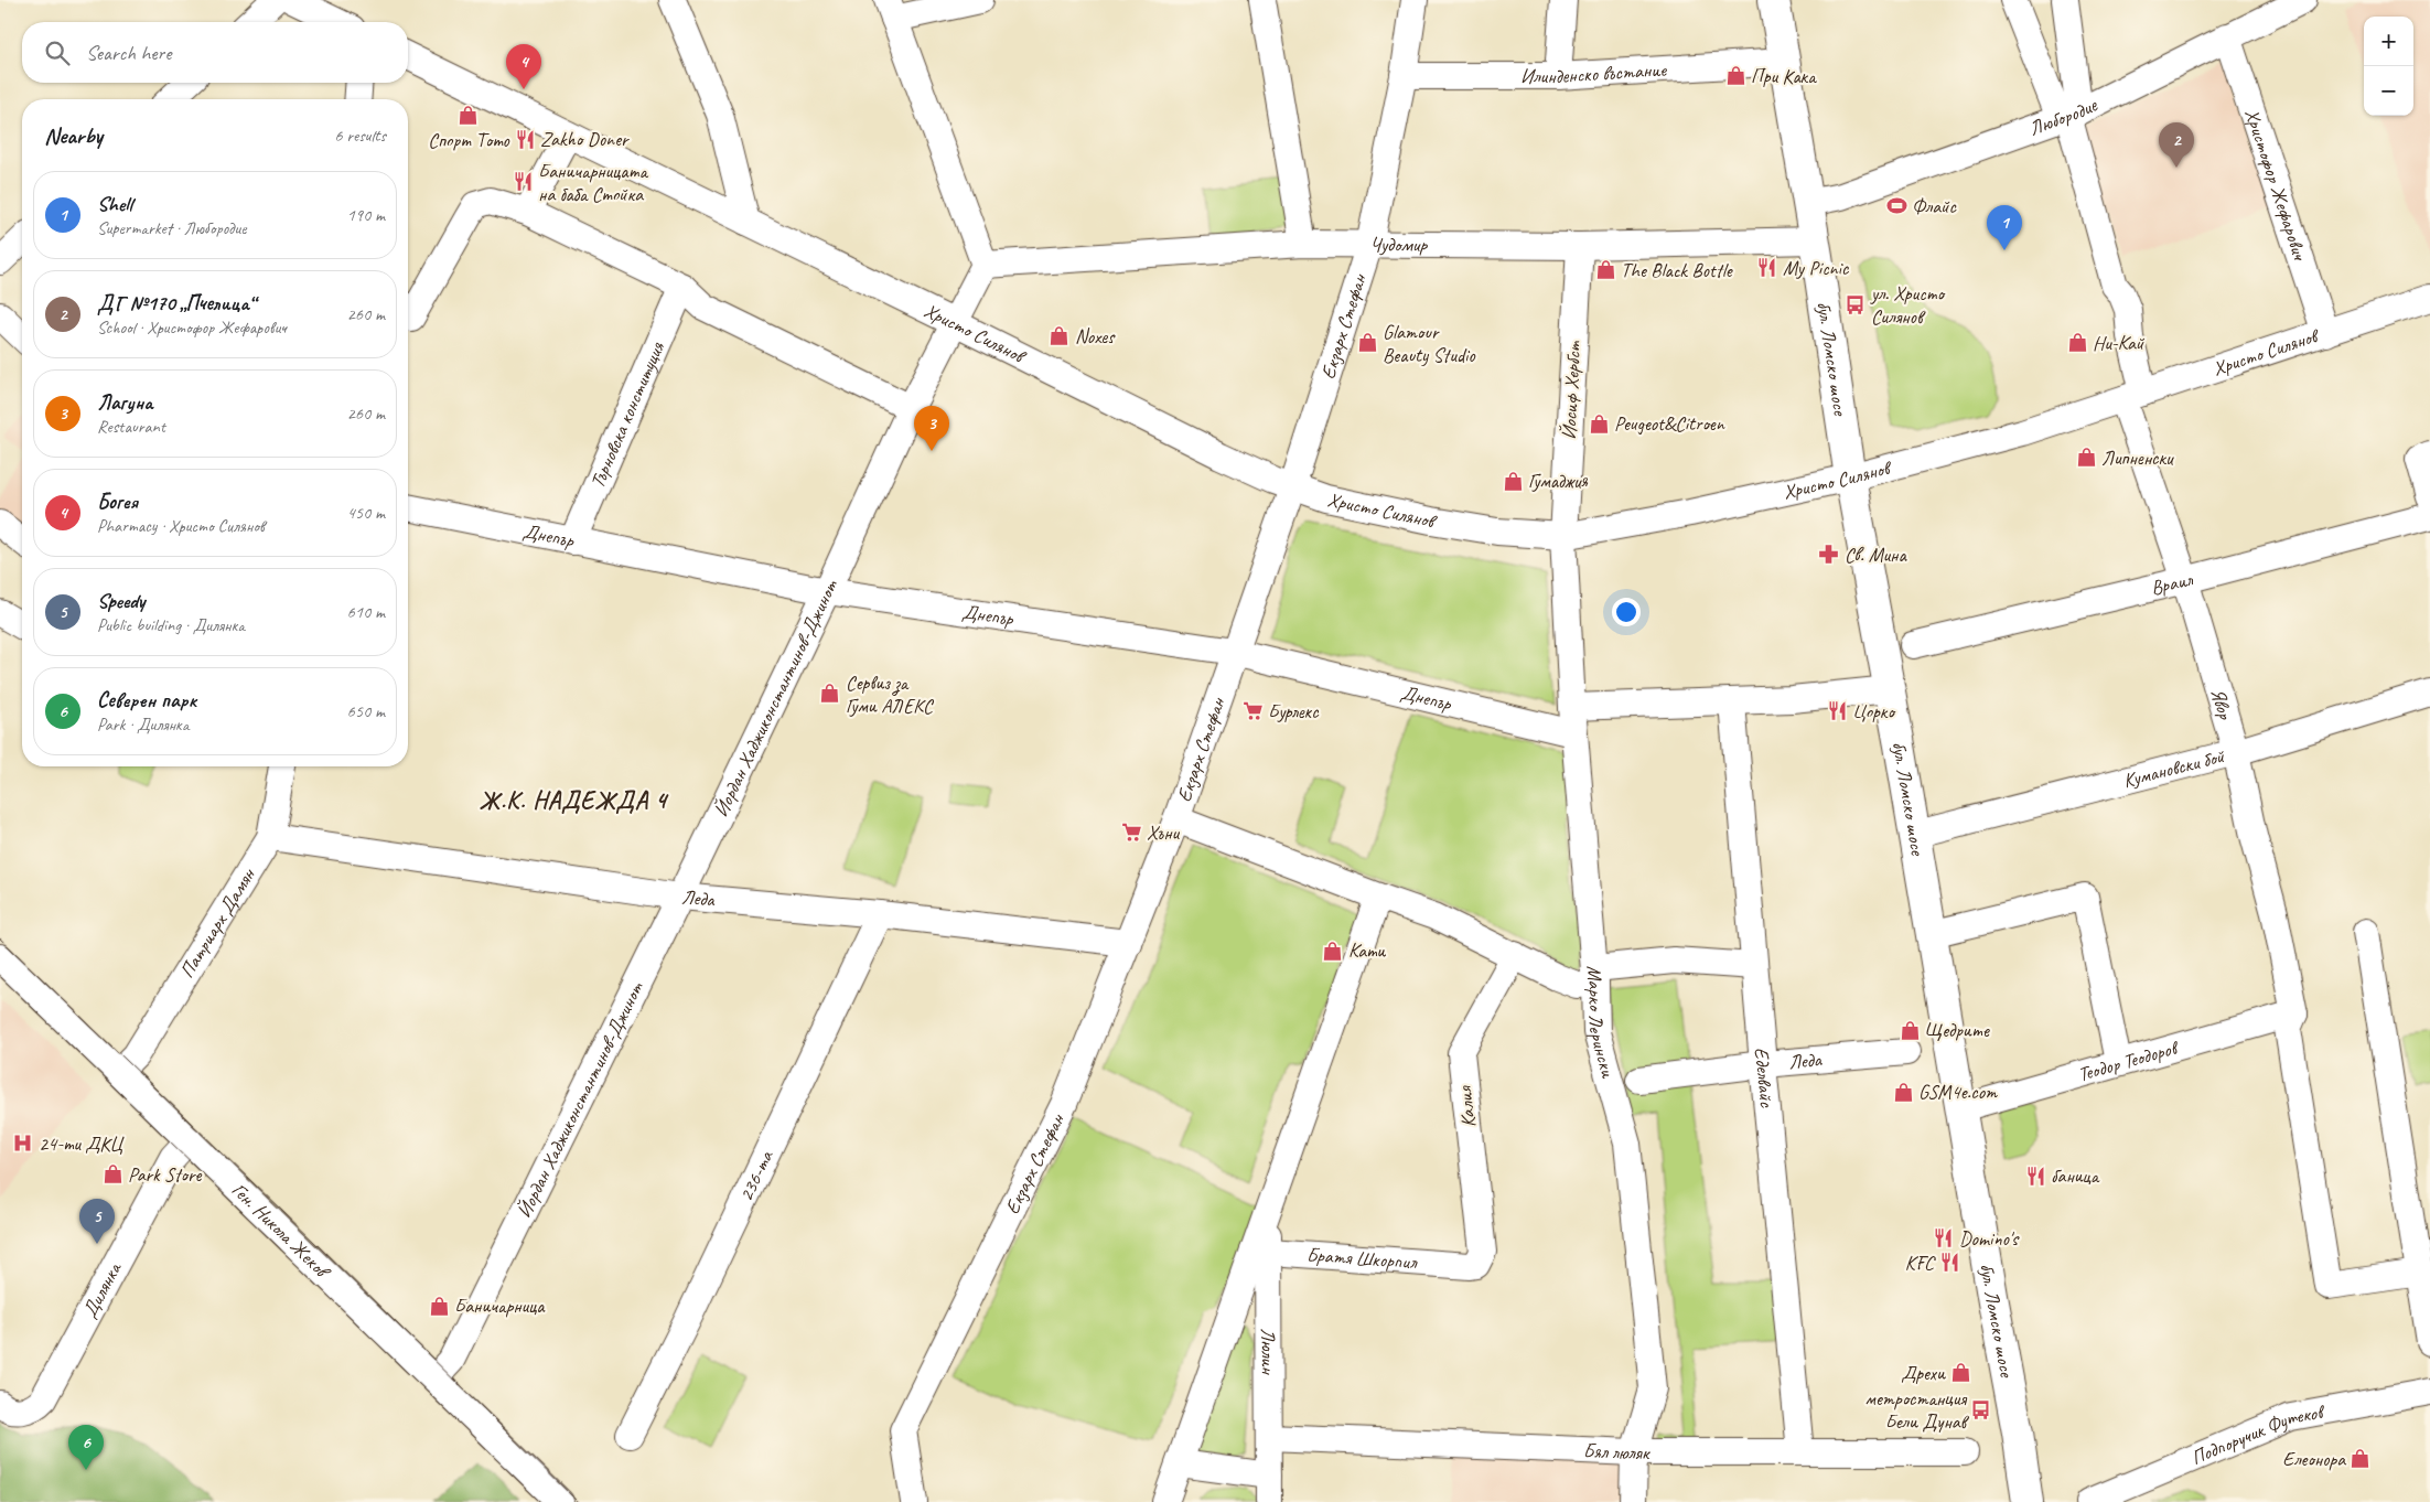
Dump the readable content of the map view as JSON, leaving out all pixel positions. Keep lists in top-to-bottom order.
{
  "streets": {
    "main road": ["бул. Ломско шосе"],
    "street": [
      "Илинденско въстание",
      "Любородие",
      "Христофор Жефарович",
      "Чудомир",
      "Екзарх Стефан",
      "Христо Силянов",
      "Йосиф Хербст",
      "Търновска конституция",
      "Днепър",
      "Враил",
      "Йордан Хаджиконстантинов-Джинот",
      "Явор",
      "Кумановски бой",
      "Леда",
      "Патриарх Дамян",
      "Марко Лерински",
      "Теодор Теодоров",
      "Еделвайс",
      "Калия",
      "236-та",
      "Ген. Никола Жеков",
      "Братя Шкорпил",
      "Дилянка",
      "Люлин",
      "Подпоручик Футеков",
      "Бял люляк"
    ]
  },
  "crossings": [
    ["Илинденско въстание", "Екзарх Стефан"],
    ["Илинденско въстание", "бул. Ломско шосе"],
    ["Любородие", "Христофор Жефарович"],
    ["Любородие", "бул. Ломско шосе"],
    ["Любородие", "Явор"],
    ["Христофор Жефарович", "Христо Силянов"],
    ["Чудомир", "Екзарх Стефан"],
    ["Чудомир", "бул. Ломско шосе"],
    ["Чудомир", "Йосиф Хербст"],
    ["Чудомир", "Йордан Хаджиконстантинов-Джинот"],
    ["Екзарх Стефан", "Христо Силянов"],
    ["Екзарх Стефан", "Днепър"],
    ["Екзарх Стефан", "Леда"],
    ["Христо Силянов", "бул. Ломско шосе"],
    ["Христо Силянов", "Йосиф Хербст"],
    ["Христо Силянов", "Йордан Хаджиконстантинов-Джинот"],
    ["Христо Силянов", "Явор"],
    ["Христо Силянов", "Марко Лерински"],
    ["бул. Ломско шосе", "Кумановски бой"],
    ["бул. Ломско шосе", "Теодор Теодоров"],
    ["Йосиф Хербст", "Марко Лерински"],
    ["Търновска конституция", "Днепър"],
    ["Днепър", "Йордан Хаджиконстантинов-Джинот"],
    ["Днепър", "Марко Лерински"],
    ["Враил", "Явор"],
    ["Йордан Хаджиконстантинов-Джинот", "Леда"],
    ["Йордан Хаджиконстантинов-Джинот", "Ген. Никола Жеков"],
    ["Явор", "Кумановски бой"],
    ["Явор", "Теодор Теодоров"],
    ["Леда", "Патриарх Дамян"],
    ["Леда", "Еделвайс"],
    ["Леда", "236-та"],
    ["Патриарх Дамян", "Ген. Никола Жеков"],
    ["Марко Лерински", "Бял люляк"],
    ["Еделвайс", "Бял люляк"],
    ["Калия", "Братя Шкорпил"],
    ["Ген. Никола Жеков", "Дилянка"],
    ["Братя Шкорпил", "Люлин"],
    ["Люлин", "Бял люляк"]
  ],
  "districts": ["Ж.К. НАДЕЖДА 4"],
  "places": {
    "shop": [
      "При Кака",
      "Спорт Тото",
      "The Black Bottle",
      "Noxes",
      "Glamour Beauty Studio",
      "Ни-Кай",
      "Peugeot&Citroen",
      "Липненски",
      "Гумаджия",
      "Сервиз за Гуми АЛЕКС",
      "Кати",
      "Щедрите",
      "GSM4e.com",
      "Park Store",
      "Баничарница",
      "Дрехи",
      "Елеонора"
    ],
    "restaurant": [
      "Zakho Doner",
      "Баничарницата на баба Стойка",
      "My Picnic",
      "Цорко",
      "баница",
      "Domino's",
      "KFC"
    ],
    "sports": ["Флайс"],
    "bus stop": ["ул. Христо Силянов", "метростанция Бели Дунав"],
    "pharmacy": ["Св. Мина"],
    "supermarket": ["Бурлекс", "Хъни"],
    "hospital": ["24-ти ДКЦ"]
  },
  "page": {
    "map_buttons": ["+", "−"],
    "search": "Search here",
    "pins": [
      "4",
      "2",
      "1",
      "3",
      "5",
      "6"
    ],
    "heading": ["Nearby", "6 results"],
    "list": [
      {
        "mark": "1",
        "name": "Shell",
        "note": "Supermarket · Любородие",
        "value": "190 m"
      },
      {
        "mark": "2",
        "name": "ДГ №170 „Пчелица“",
        "note": "School · Христофор Жефарович",
        "value": "260 m"
      },
      {
        "mark": "3",
        "name": "Лагуна",
        "note": "Restaurant",
        "value": "260 m"
      },
      {
        "mark": "4",
        "name": "Богея",
        "note": "Pharmacy · Христо Силянов",
        "value": "450 m"
      },
      {
        "mark": "5",
        "name": "Speedy",
        "note": "Public building · Дилянка",
        "value": "610 m"
      },
      {
        "mark": "6",
        "name": "Северен парк",
        "note": "Park · Дилянка",
        "value": "650 m"
      }
    ]
  }
}
